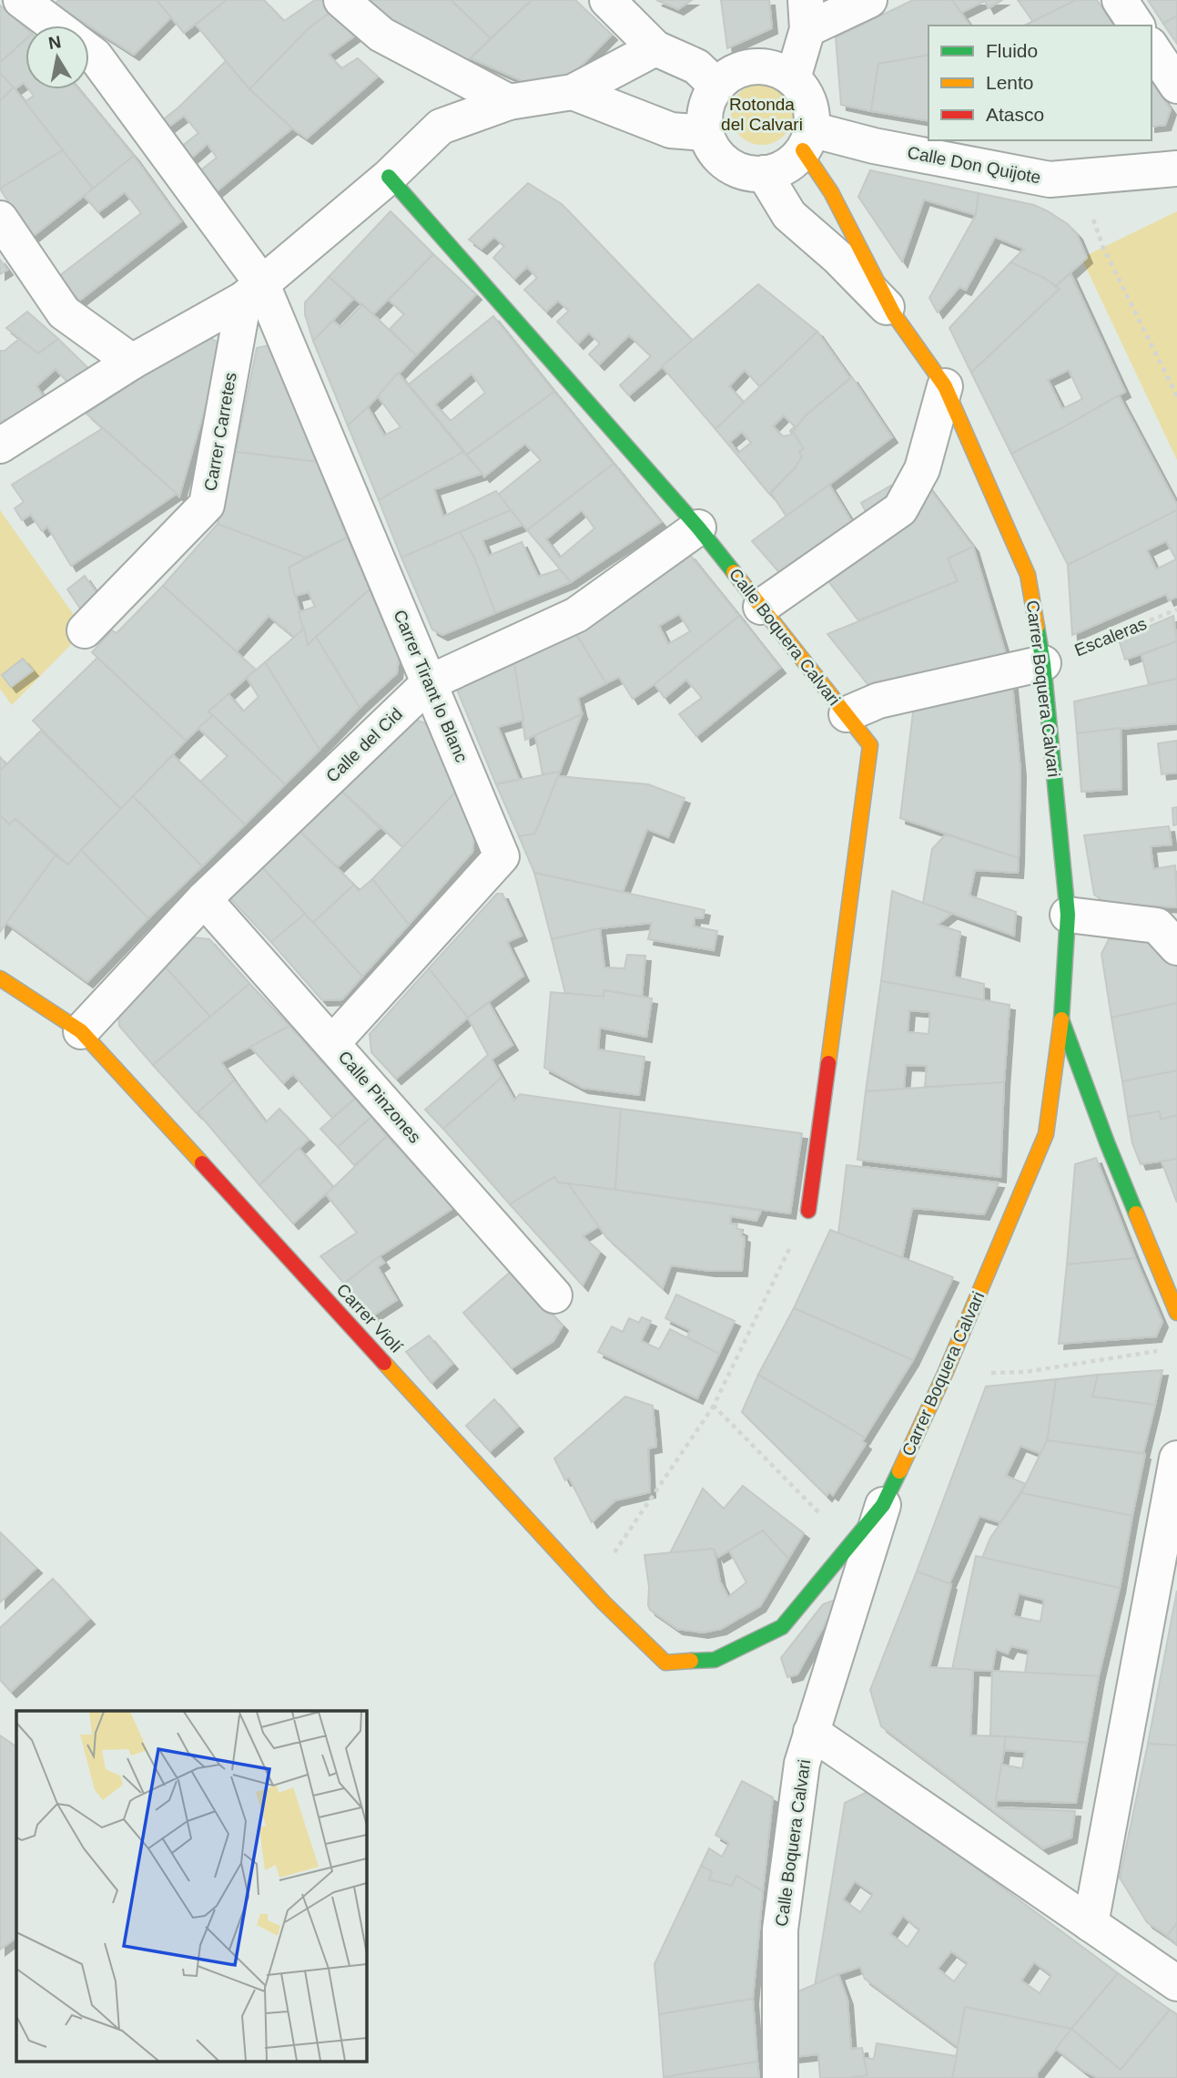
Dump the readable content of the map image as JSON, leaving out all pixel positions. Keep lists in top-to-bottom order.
{
  "streets": {
    "street": [
      "Calle Don Quijote",
      "Carrer Carretes",
      "Calle Boquera Calvari",
      "Carrer Tirant lo Blanc",
      "Carrer Boquera Calvari",
      "Calle del Cid",
      "Calle Pinzones",
      "Carrer Violí"
    ],
    "path": ["Escaleras"]
  },
  "crossings": [
    ["Carrer Carretes", "Carrer Tirant lo Blanc"],
    ["Calle Boquera Calvari", "Carrer Boquera Calvari"],
    ["Calle Boquera Calvari", "Calle del Cid"],
    ["Escaleras", "Carrer Boquera Calvari"],
    ["Carrer Tirant lo Blanc", "Calle del Cid"],
    ["Carrer Tirant lo Blanc", "Calle Pinzones"],
    ["Carrer Boquera Calvari", "Carrer Violí"],
    ["Calle del Cid", "Calle Pinzones"],
    ["Calle del Cid", "Carrer Violí"]
  ],
  "parks": ["Rotonda del Calvari"],
  "legend": ["Fluido", "Lento", "Atasco"],
  "north": "top"
}
